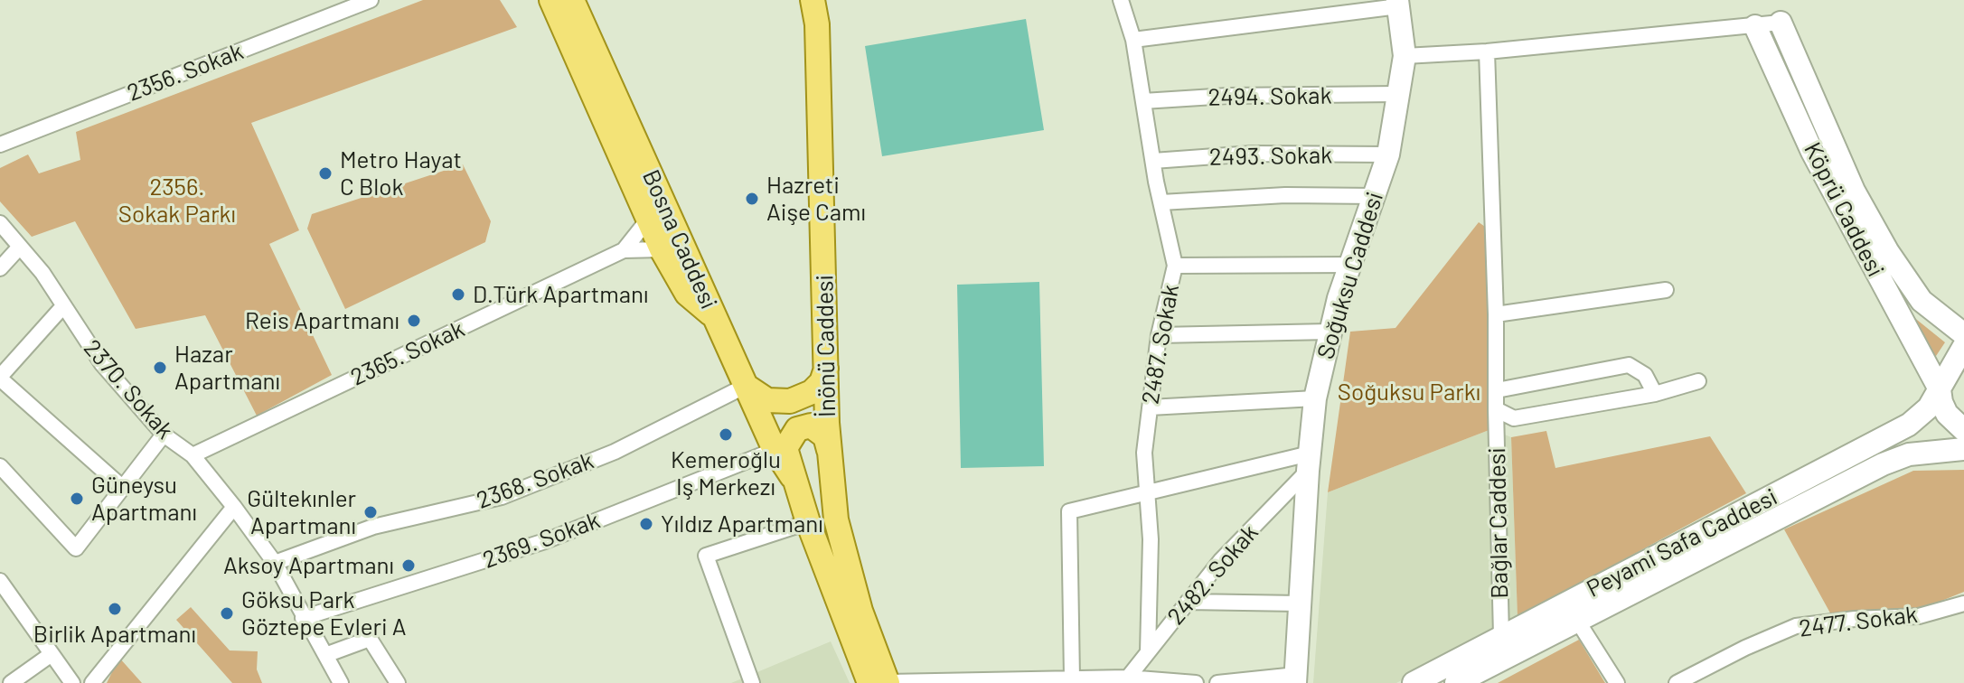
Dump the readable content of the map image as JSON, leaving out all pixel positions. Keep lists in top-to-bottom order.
{
  "streets": {
    "main road": ["Bosna Caddesi", "İnönü Caddesi"],
    "street": [
      "2356. Sokak",
      "2494. Sokak",
      "2493. Sokak",
      "Köprü Caddesi",
      "Soğuksu Caddesi",
      "2487. Sokak",
      "2365. Sokak",
      "2370. Sokak",
      "2368. Sokak",
      "Bağlar Caddesi",
      "2369. Sokak",
      "Peyami Safa Caddesi",
      "2482. Sokak",
      "2477. Sokak"
    ]
  },
  "crossings": [
    ["2494. Sokak", "Soğuksu Caddesi"],
    ["2494. Sokak", "2487. Sokak"],
    ["2493. Sokak", "Soğuksu Caddesi"],
    ["2493. Sokak", "2487. Sokak"],
    ["Köprü Caddesi", "Peyami Safa Caddesi"],
    ["Bosna Caddesi", "2368. Sokak"],
    ["Bosna Caddesi", "2369. Sokak"],
    ["Soğuksu Caddesi", "2482. Sokak"],
    ["2487. Sokak", "2482. Sokak"],
    ["2365. Sokak", "2370. Sokak"],
    ["2370. Sokak", "2368. Sokak"],
    ["2370. Sokak", "2369. Sokak"],
    ["Bağlar Caddesi", "Peyami Safa Caddesi"]
  ],
  "parks": ["2356. Sokak Parkı", "Soğuksu Parkı"],
  "places": [
    "Metro Hayat C Blok",
    "Hazreti Aişe Camı",
    "D.Türk Apartmanı",
    "Reis Apartmanı",
    "Hazar Apartmanı",
    "Kemeroğlu Iş Merkezı",
    "Güneysu Apartmanı",
    "Gültekınler Apartmanı",
    "Yıldız Apartmanı",
    "Aksoy Apartmanı",
    "Birlik Apartmanı",
    "Göksu Park Göztepe Evleri A"
  ]
}
